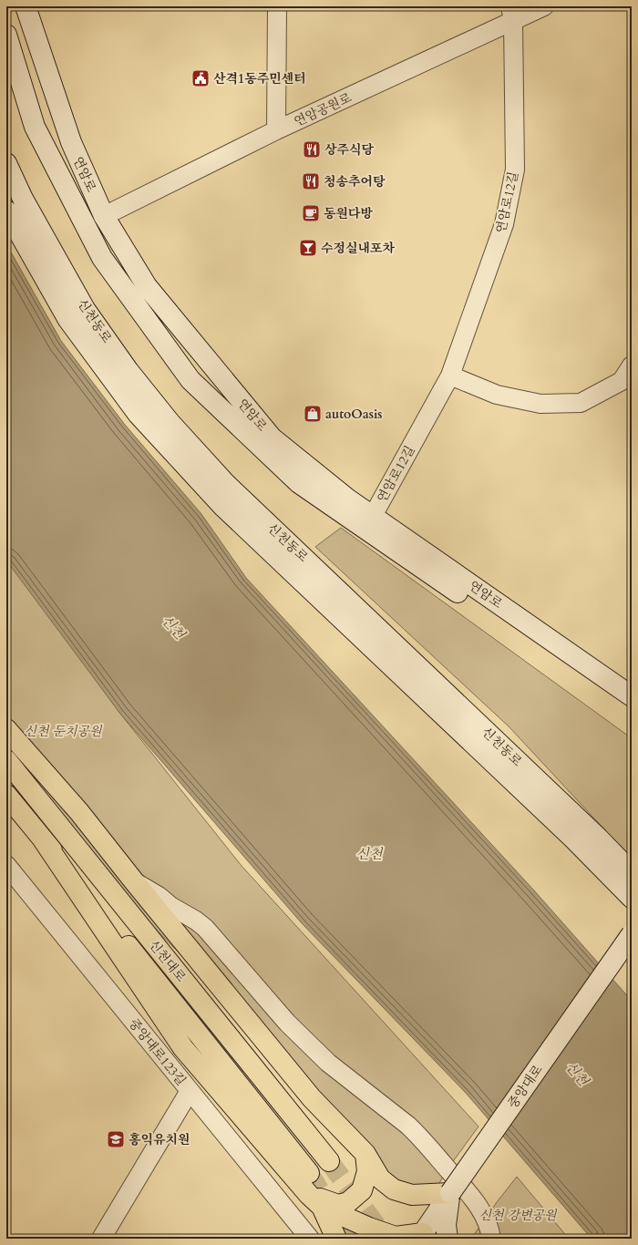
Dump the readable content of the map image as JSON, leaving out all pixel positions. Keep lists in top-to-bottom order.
{
  "streets": {
    "highway": ["신천대로"],
    "main road": ["연암로", "신천동로", "중앙대로"],
    "street": ["연암공원로", "연암로12길", "중앙대로123길"]
  },
  "crossings": [
    ["연암공원로", "연암로"],
    ["연암공원로", "연암로12길"],
    ["연암로", "연암로12길"]
  ],
  "water": ["신천"],
  "parks": ["신천 둔치공원", "신천 강변공원"],
  "places": {
    "public building": ["산격1동주민센터"],
    "restaurant": ["상주식당", "청송추어탕"],
    "cafe": ["동원다방"],
    "bar": ["수정실내포차"],
    "shop": ["autoOasis"],
    "school or university": ["홍익유치원"]
  }
}
